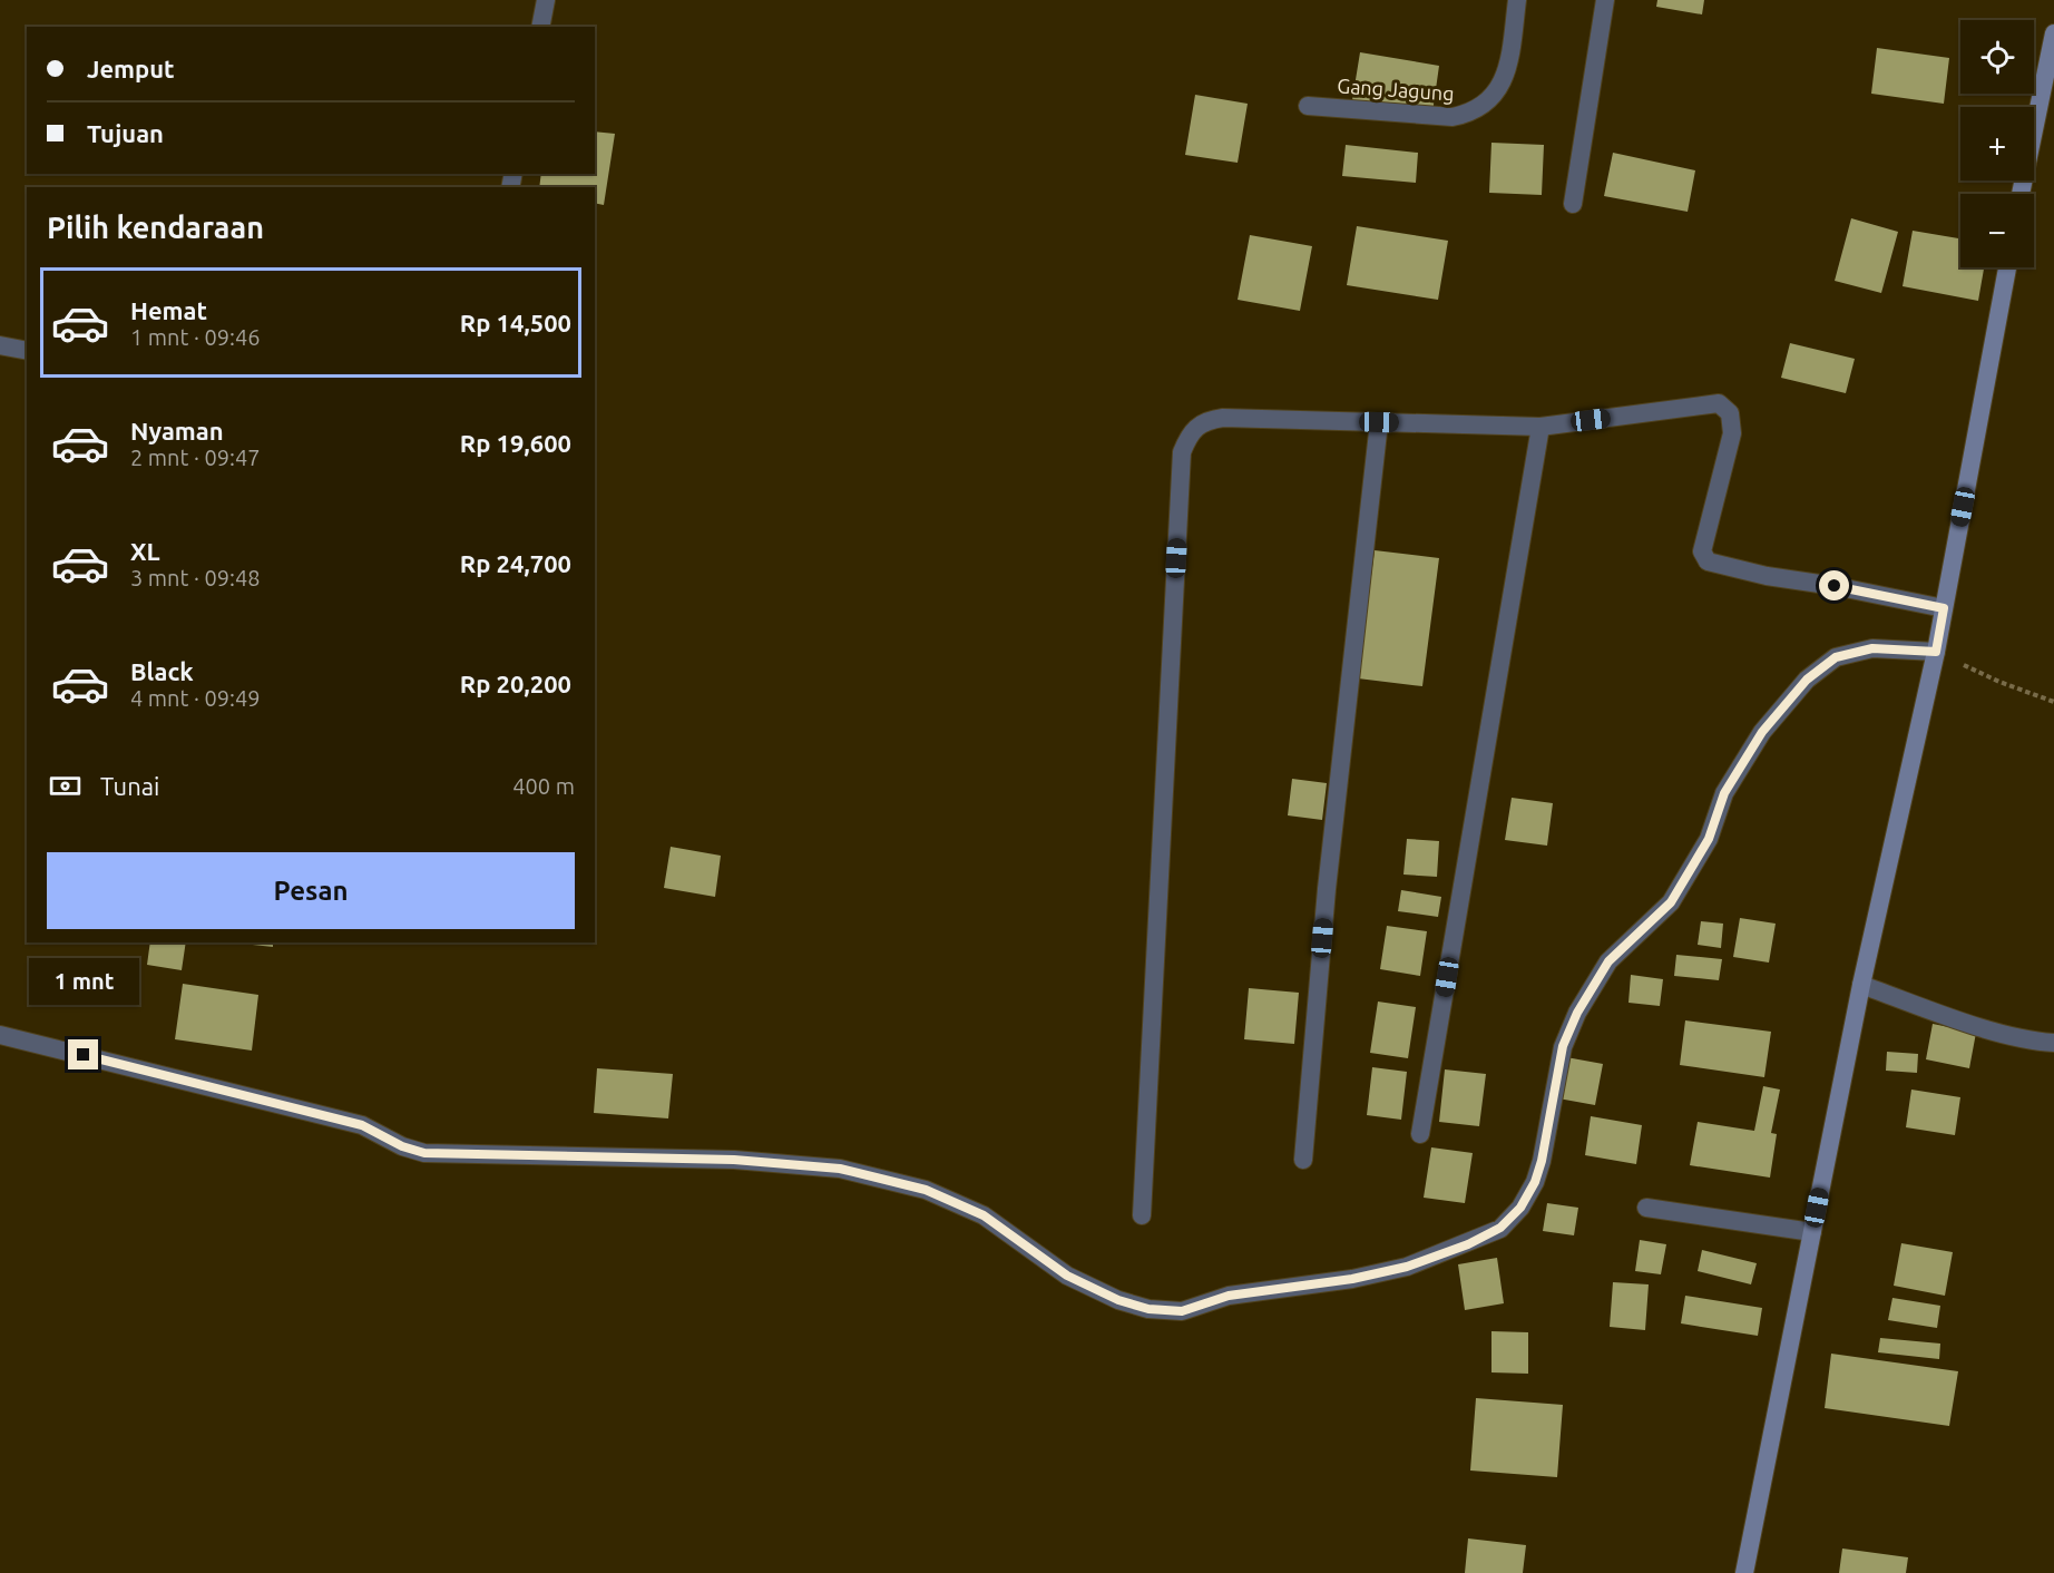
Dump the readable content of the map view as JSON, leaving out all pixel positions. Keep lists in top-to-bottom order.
{
  "streets": {
    "street": ["Gang Jagung"]
  },
  "page": {
    "map_buttons": ["+", "−"],
    "banner": ["Jemput", "Tujuan"],
    "heading": "Pilih kendaraan",
    "list": [
      {
        "name": "Hemat",
        "note": "1 mnt · 09:46",
        "value": "Rp 14,500"
      },
      {
        "name": "Nyaman",
        "note": "2 mnt · 09:47",
        "value": "Rp 19,600"
      },
      {
        "name": "XL",
        "note": "3 mnt · 09:48",
        "value": "Rp 24,700"
      },
      {
        "name": "Black",
        "note": "4 mnt · 09:49",
        "value": "Rp 20,200"
      }
    ],
    "pay": ["Tunai", "400 m"],
    "buttons": "Pesan",
    "bubble": "1 mnt"
  }
}
